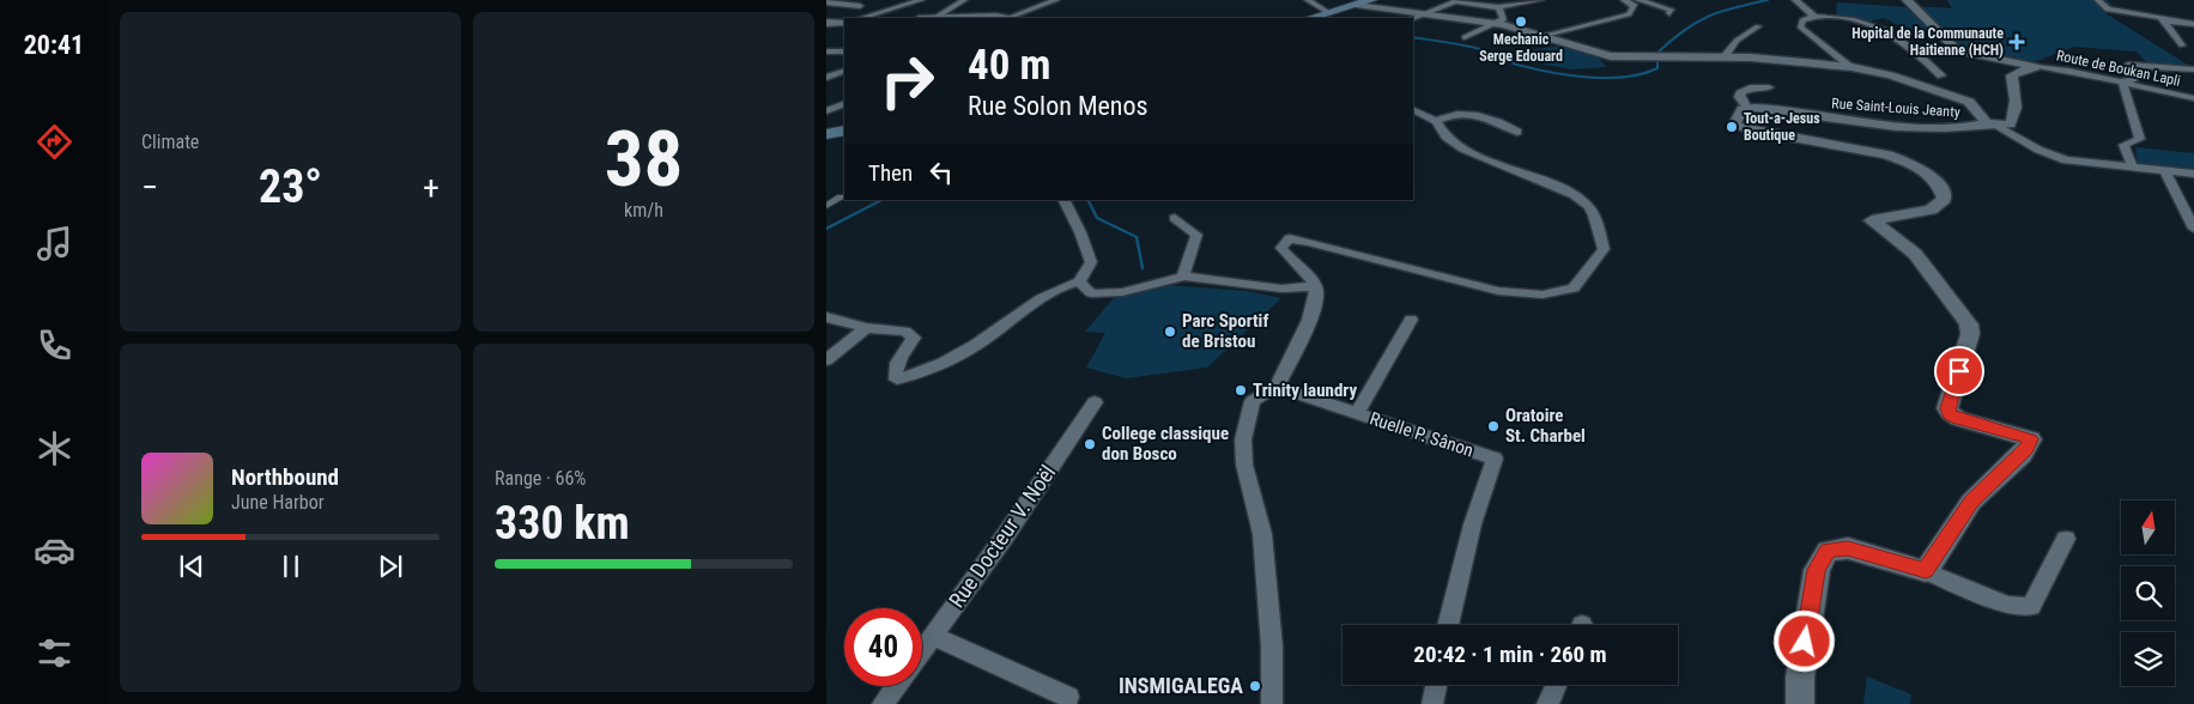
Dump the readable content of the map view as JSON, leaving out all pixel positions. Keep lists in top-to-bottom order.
{
  "streets": {
    "street": [
      "Route de Boukan Lapli",
      "Rue Saint-Louis Jeanty",
      "Ruelle P. Sânon",
      "Rue Docteur V. Noël"
    ]
  },
  "places": {
    "other": [
      "Mechanic Serge Edouard",
      "Tout-a-Jesus Boutique",
      "Parc Sportif de Bristou",
      "Trinity laundry",
      "Oratoire St. Charbel",
      "College classique don Bosco",
      "INSMIGALEGA"
    ],
    "health": ["Hopital de la Communaute Haitienne (HCH)"]
  },
  "north": "top",
  "page": {
    "tabs": "20:41",
    "tile": [
      "Climate",
      ["38", "km/h"],
      ["Range · 66%", "330 km"]
    ],
    "turn": ["40 m", "Rue Solon Menos"],
    "then": "Then",
    "heat": ["−", "23°", "+"],
    "song": ["Northbound", "June Harbor"],
    "limit": "40",
    "trip": "20:42 · 1 min · 260 m"
  }
}
